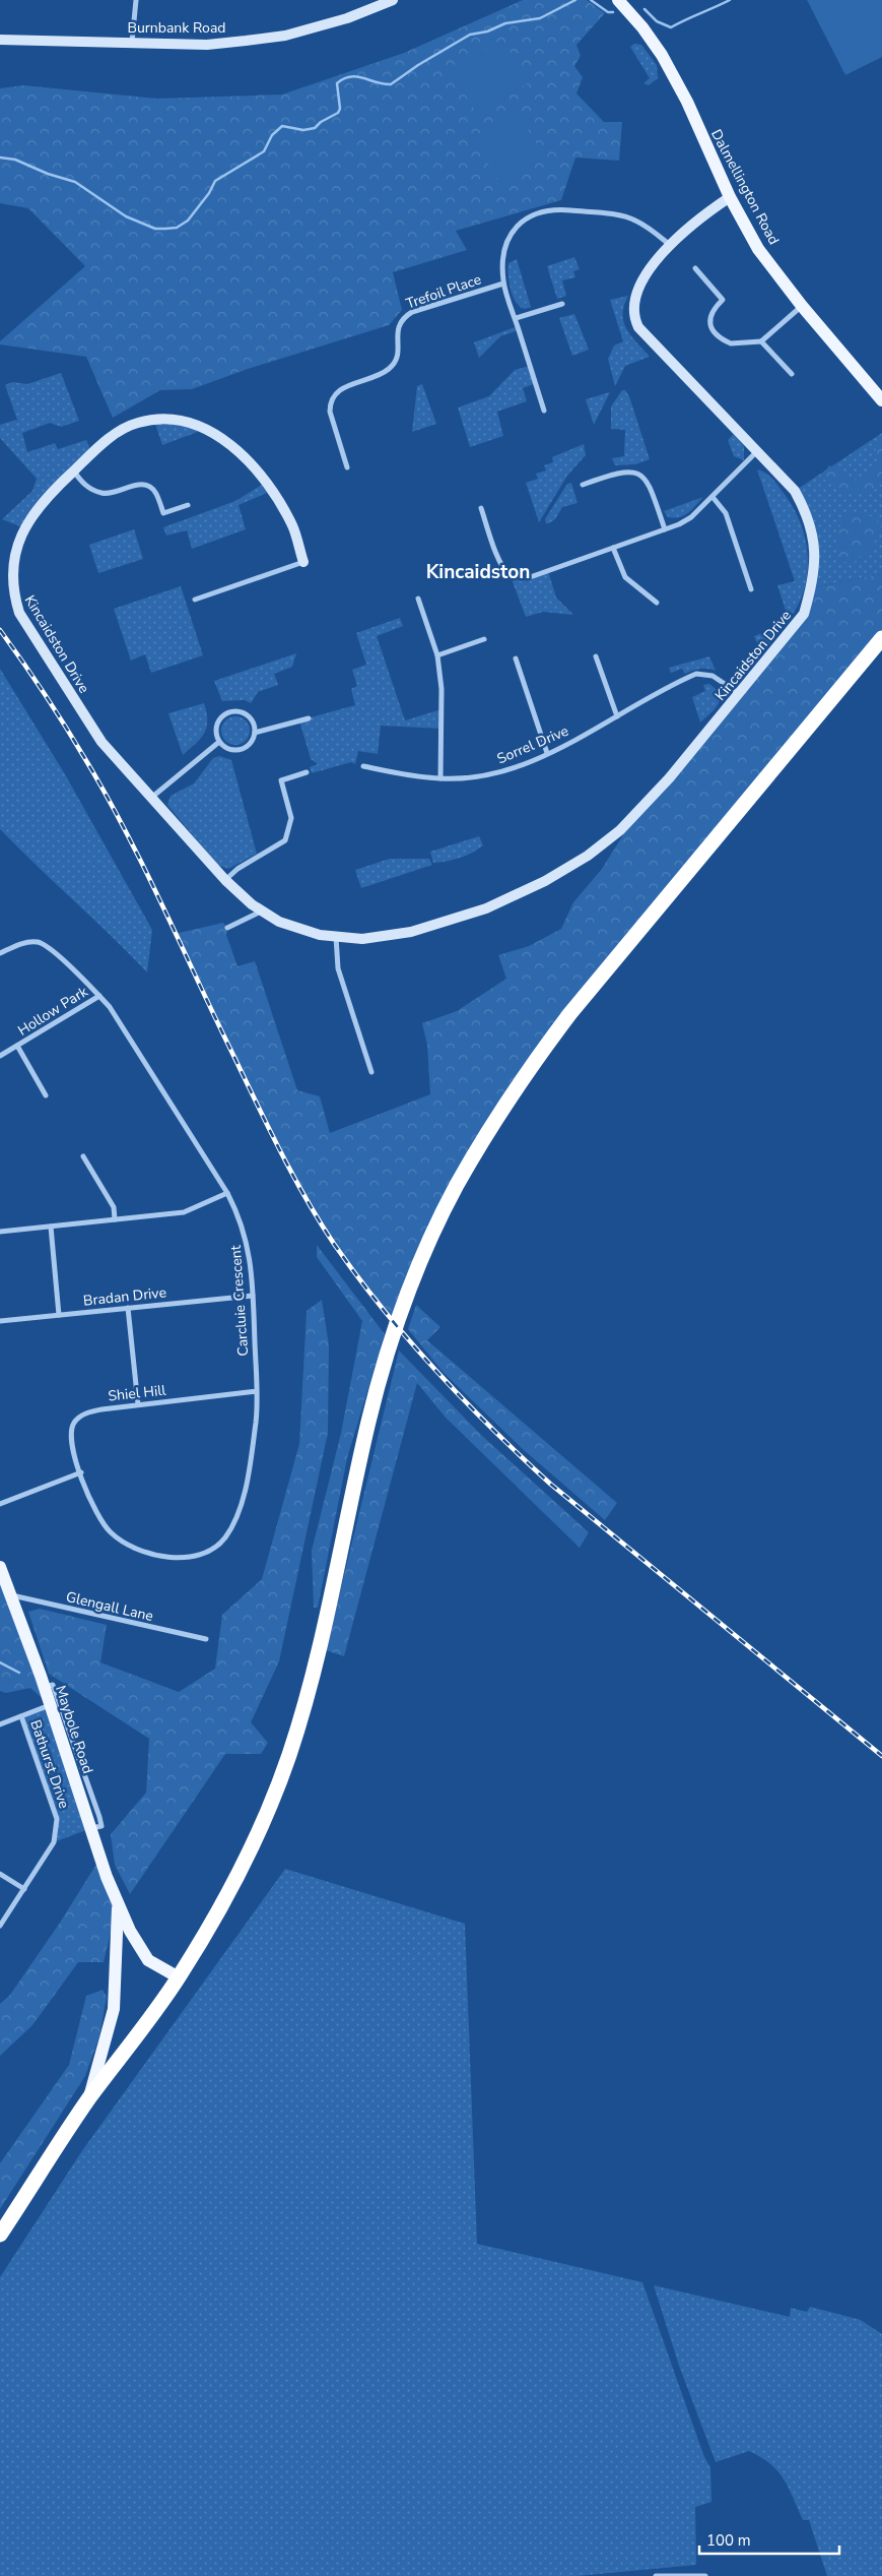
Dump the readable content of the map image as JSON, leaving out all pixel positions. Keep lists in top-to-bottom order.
{
  "streets": {
    "main road": ["Dalmellington Road", "Maybole Road"],
    "street": [
      "Burnbank Road",
      "Trefoil Place",
      "Kincaidston Drive",
      "Sorrel Drive",
      "Hollow Park",
      "Bradan Drive",
      "Carcluie Crescent",
      "Shiel Hill",
      "Glengall Lane",
      "Bathurst Drive"
    ]
  },
  "crossings": [
    ["Dalmellington Road", "Kincaidston Drive"],
    ["Kincaidston Drive", "Sorrel Drive"],
    ["Hollow Park", "Carcluie Crescent"],
    ["Bradan Drive", "Carcluie Crescent"],
    ["Carcluie Crescent", "Shiel Hill"],
    ["Glengall Lane", "Maybole Road"]
  ],
  "districts": ["Kincaidston"],
  "scale_bar": "100 m"
}
